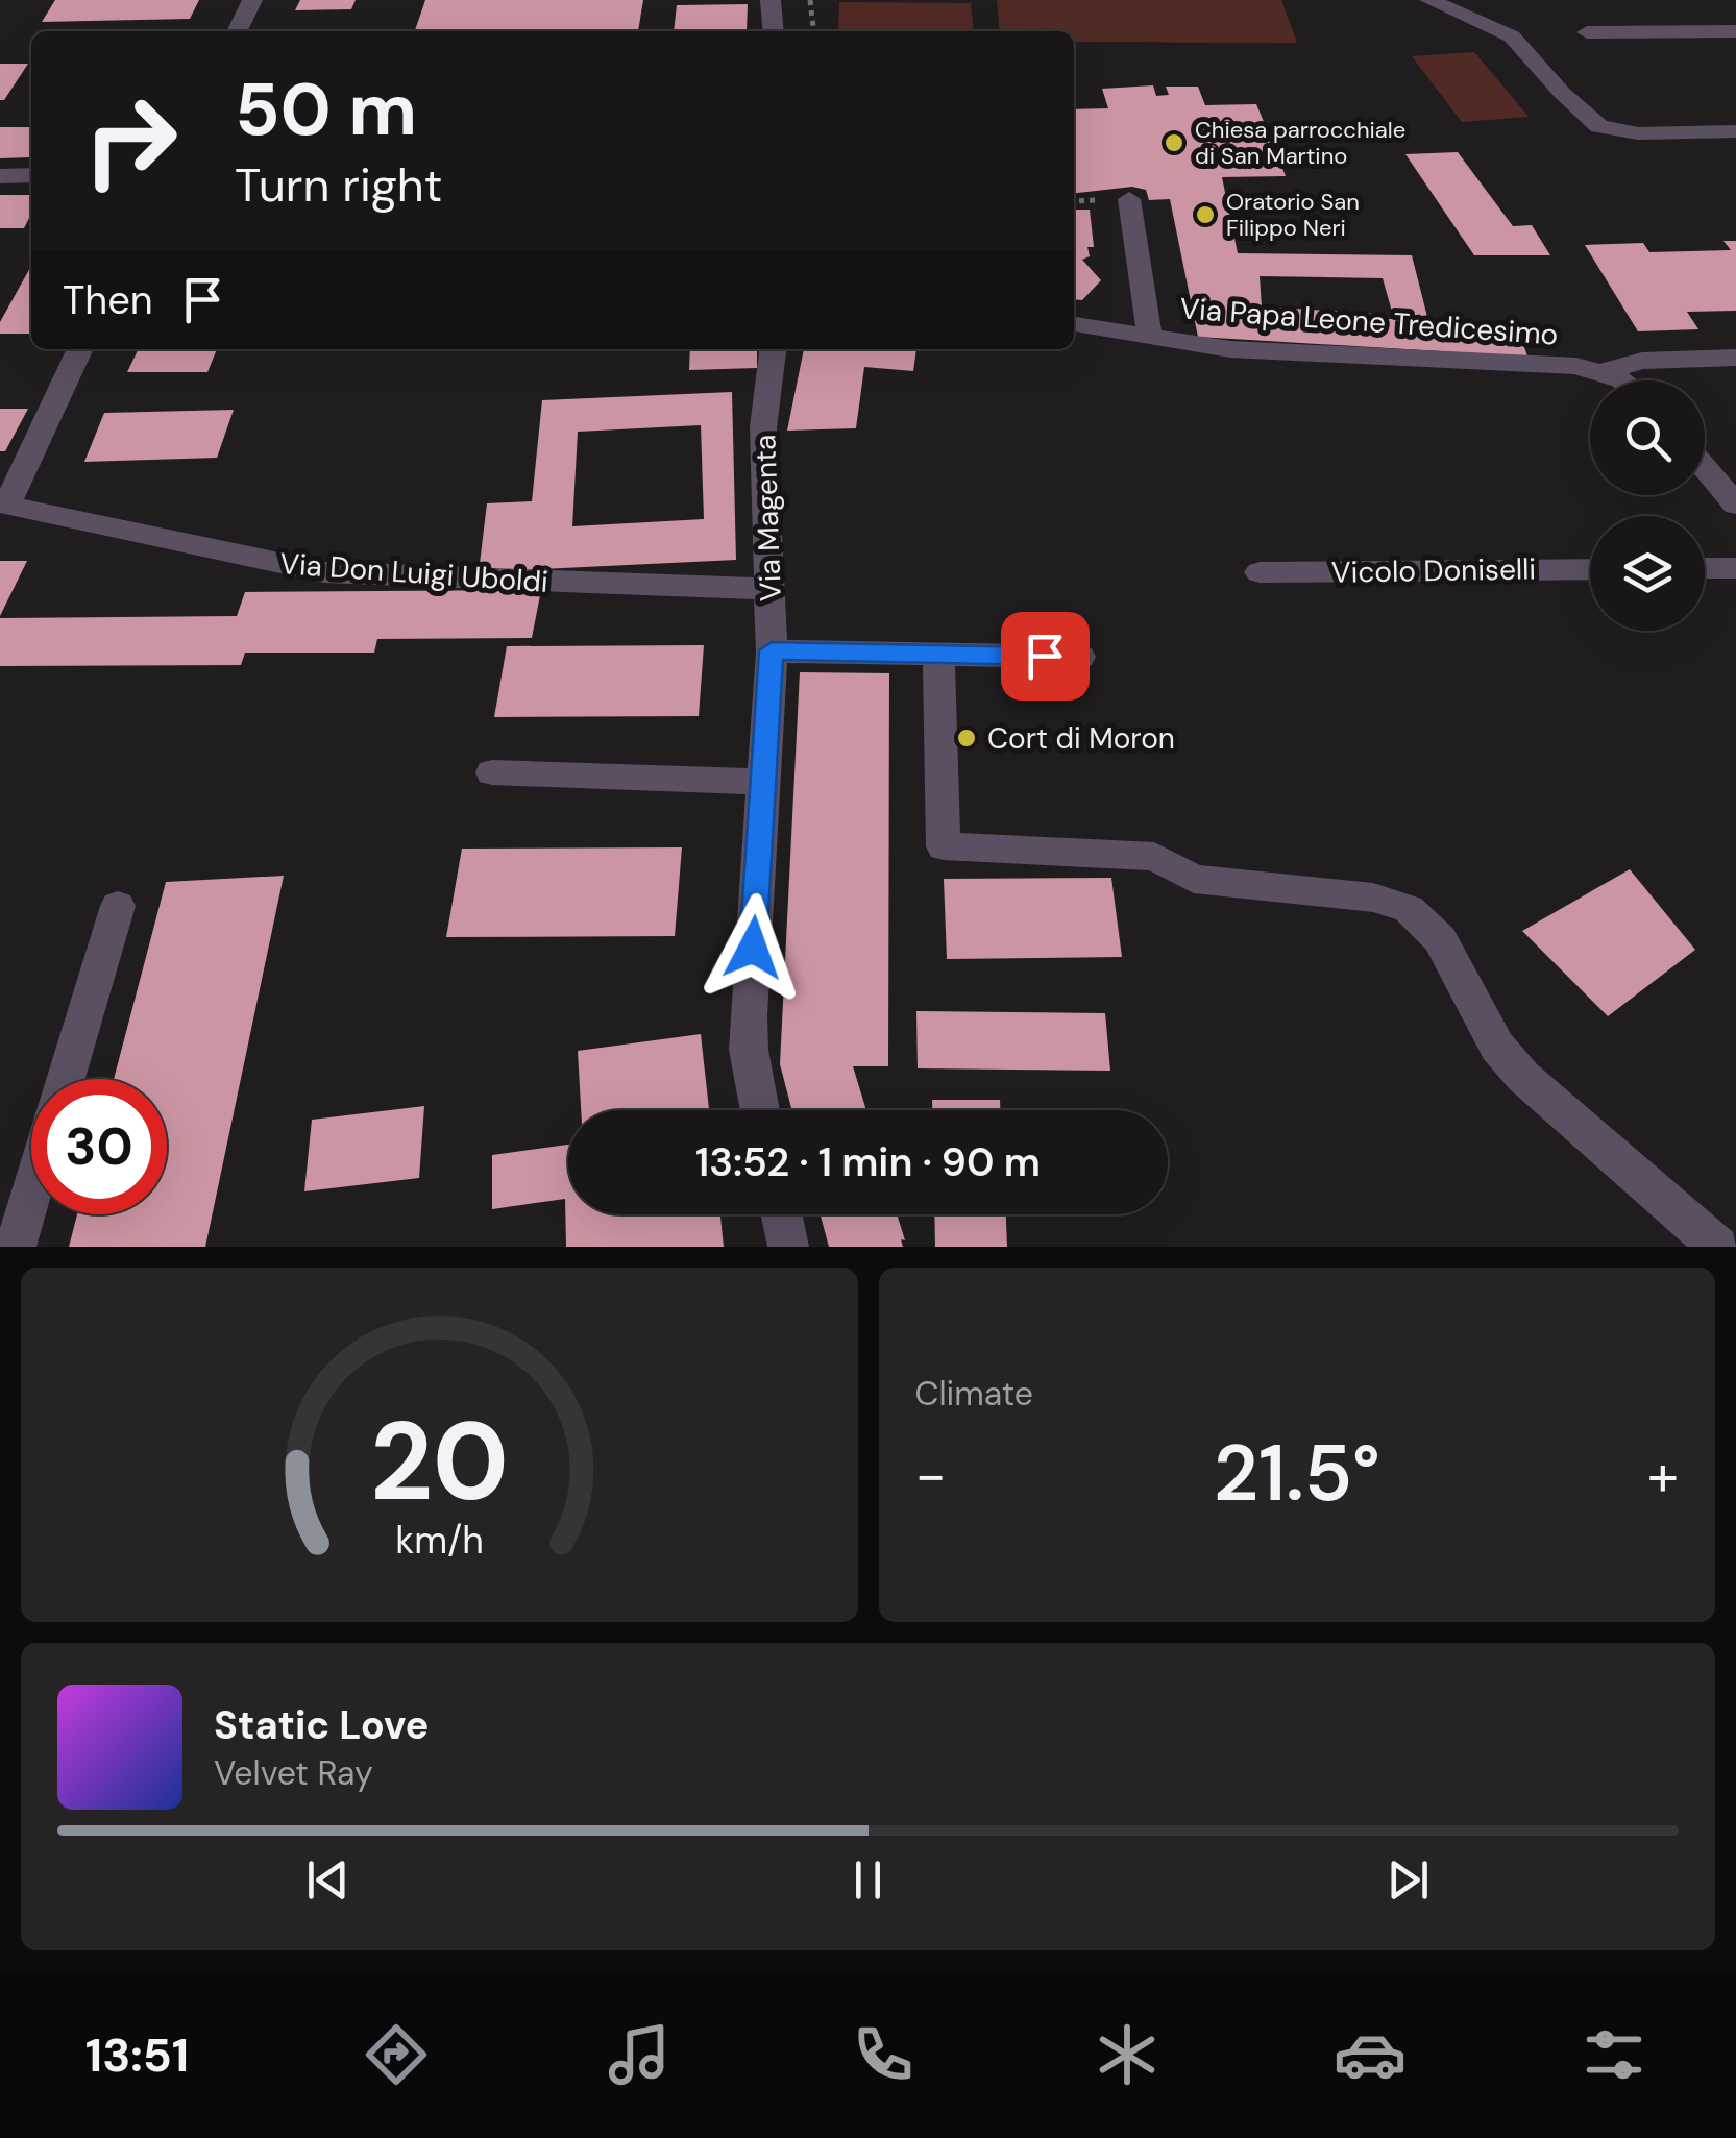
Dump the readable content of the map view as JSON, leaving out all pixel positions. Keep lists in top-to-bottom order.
{
  "streets": {
    "street": [
      "Via Papa Leone Tredicesimo",
      "Via Magenta",
      "Vicolo Doniselli",
      "Via Don Luigi Uboldi"
    ]
  },
  "crossings": [
    ["Via Magenta", "Via Don Luigi Uboldi"]
  ],
  "places": ["Chiesa parrocchiale di San Martino", "Oratorio San Filippo Neri", "Cort di Moron"],
  "page": {
    "turn": ["50 m", "Turn right"],
    "then": "Then",
    "limit": "30",
    "trip": "13:52 · 1 min · 90 m",
    "tile": "Climate",
    "heat": ["−", "21.5°", "+"],
    "song": ["Static Love", "Velvet Ray"],
    "tabs": "13:51",
    "gauge": ["20", "km/h"]
  }
}
